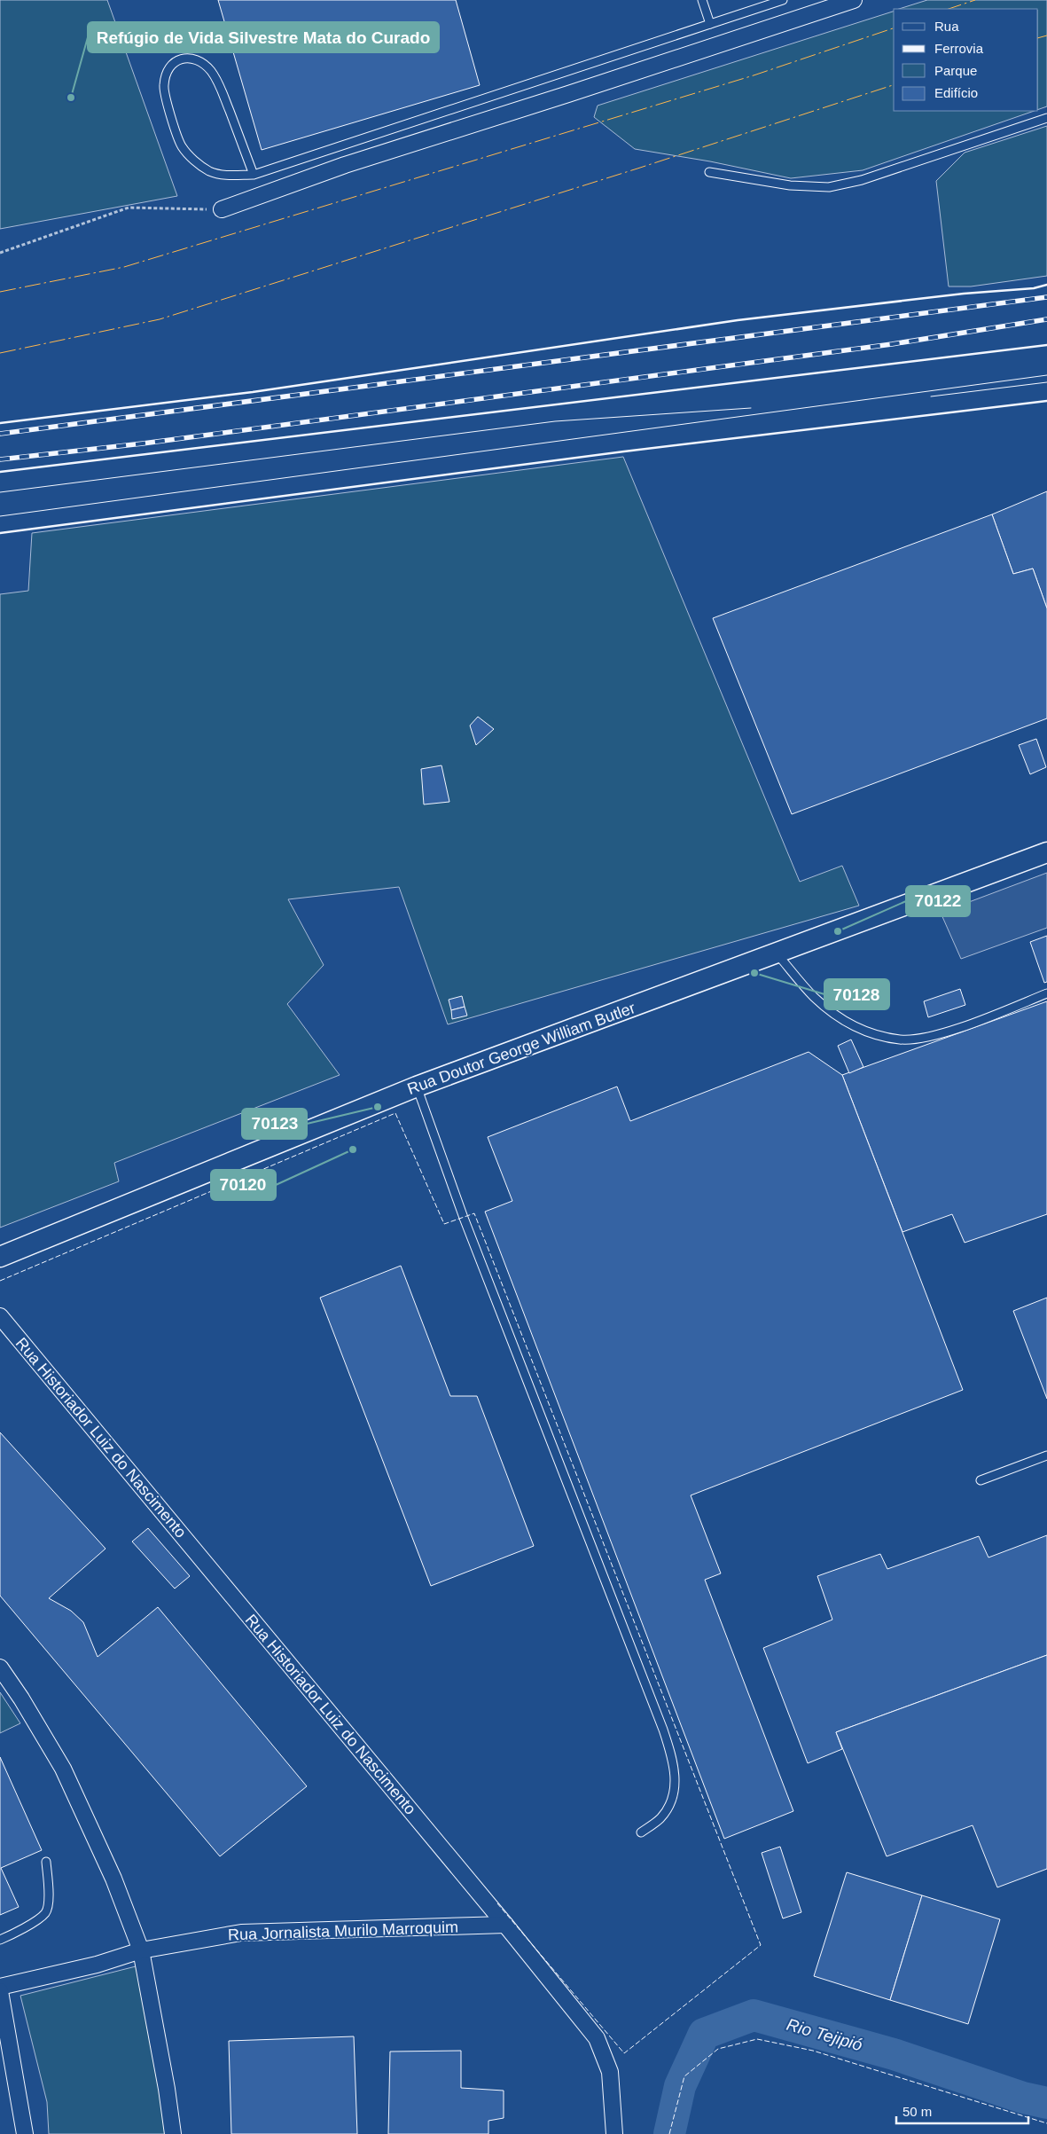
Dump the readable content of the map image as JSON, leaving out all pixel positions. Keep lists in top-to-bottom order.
{
  "streets": {
    "street": ["Rua Doutor George William Butler", "Rua Historiador Luiz do Nascimento", "Rua Jornalista Murilo Marroquim"]
  },
  "crossings": [
    ["Rua Historiador Luiz do Nascimento", "Rua Jornalista Murilo Marroquim"]
  ],
  "water": ["Rio Tejipió"],
  "places": [
    "Refúgio de Vida Silvestre Mata do Curado",
    "70122",
    "70128",
    "70123",
    "70120"
  ],
  "legend": [
    "Rua",
    "Ferrovia",
    "Parque",
    "Edifício"
  ],
  "scale_bar": "50 m"
}
